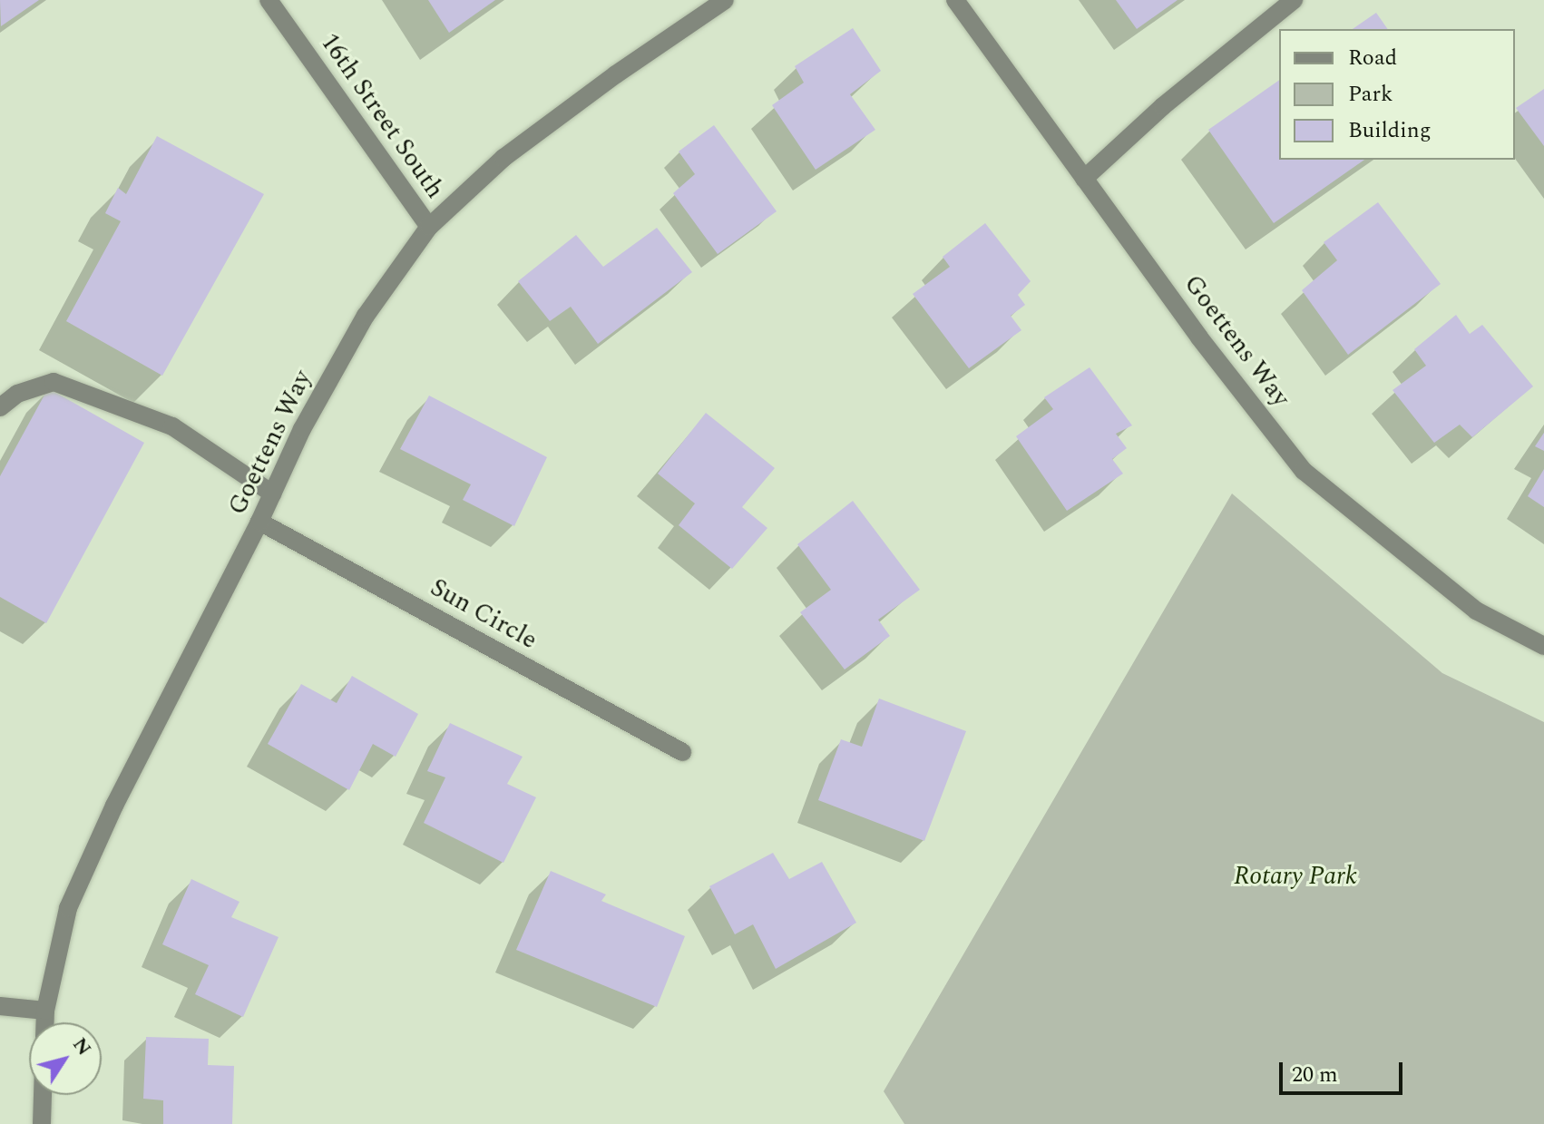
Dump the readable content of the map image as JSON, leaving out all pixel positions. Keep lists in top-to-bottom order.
{
  "streets": {
    "street": ["16th Street South", "Goettens Way", "Sun Circle"]
  },
  "crossings": [
    ["16th Street South", "Goettens Way"],
    ["Goettens Way", "Sun Circle"]
  ],
  "parks": ["Rotary Park"],
  "legend": ["Road", "Park", "Building"],
  "scale_bar": "20 m",
  "north": "top right"
}
